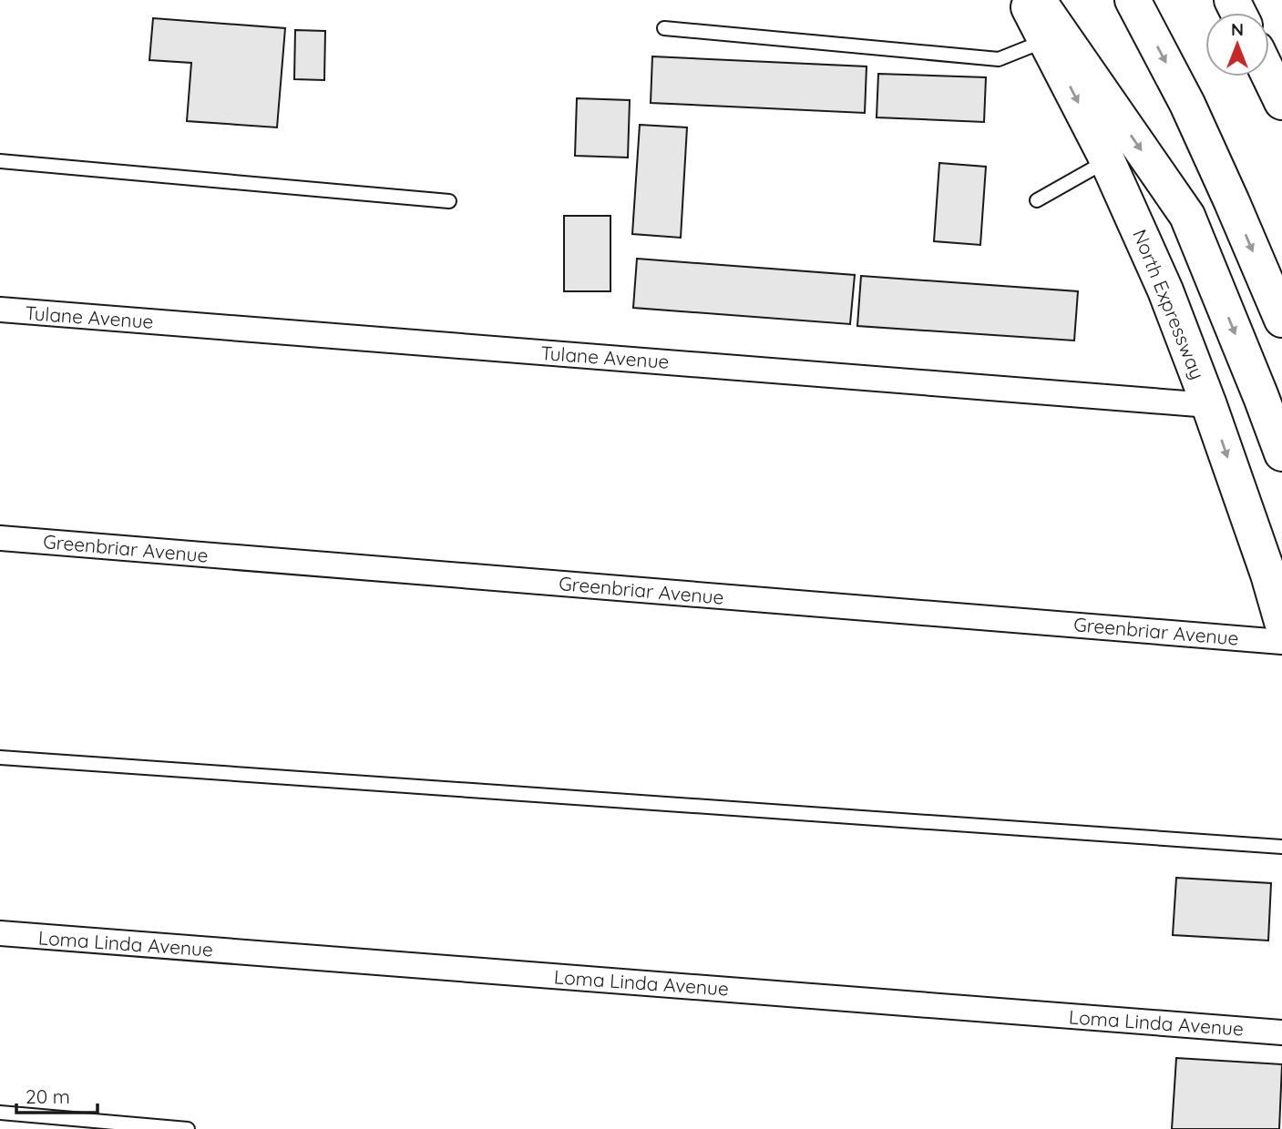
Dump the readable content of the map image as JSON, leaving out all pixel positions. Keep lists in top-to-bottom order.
{
  "streets": {
    "main road": ["North Expressway"],
    "street": ["Tulane Avenue", "Greenbriar Avenue", "Loma Linda Avenue"]
  },
  "crossings": [
    ["North Expressway", "Tulane Avenue"]
  ],
  "scale_bar": "20 m",
  "north": "top"
}
